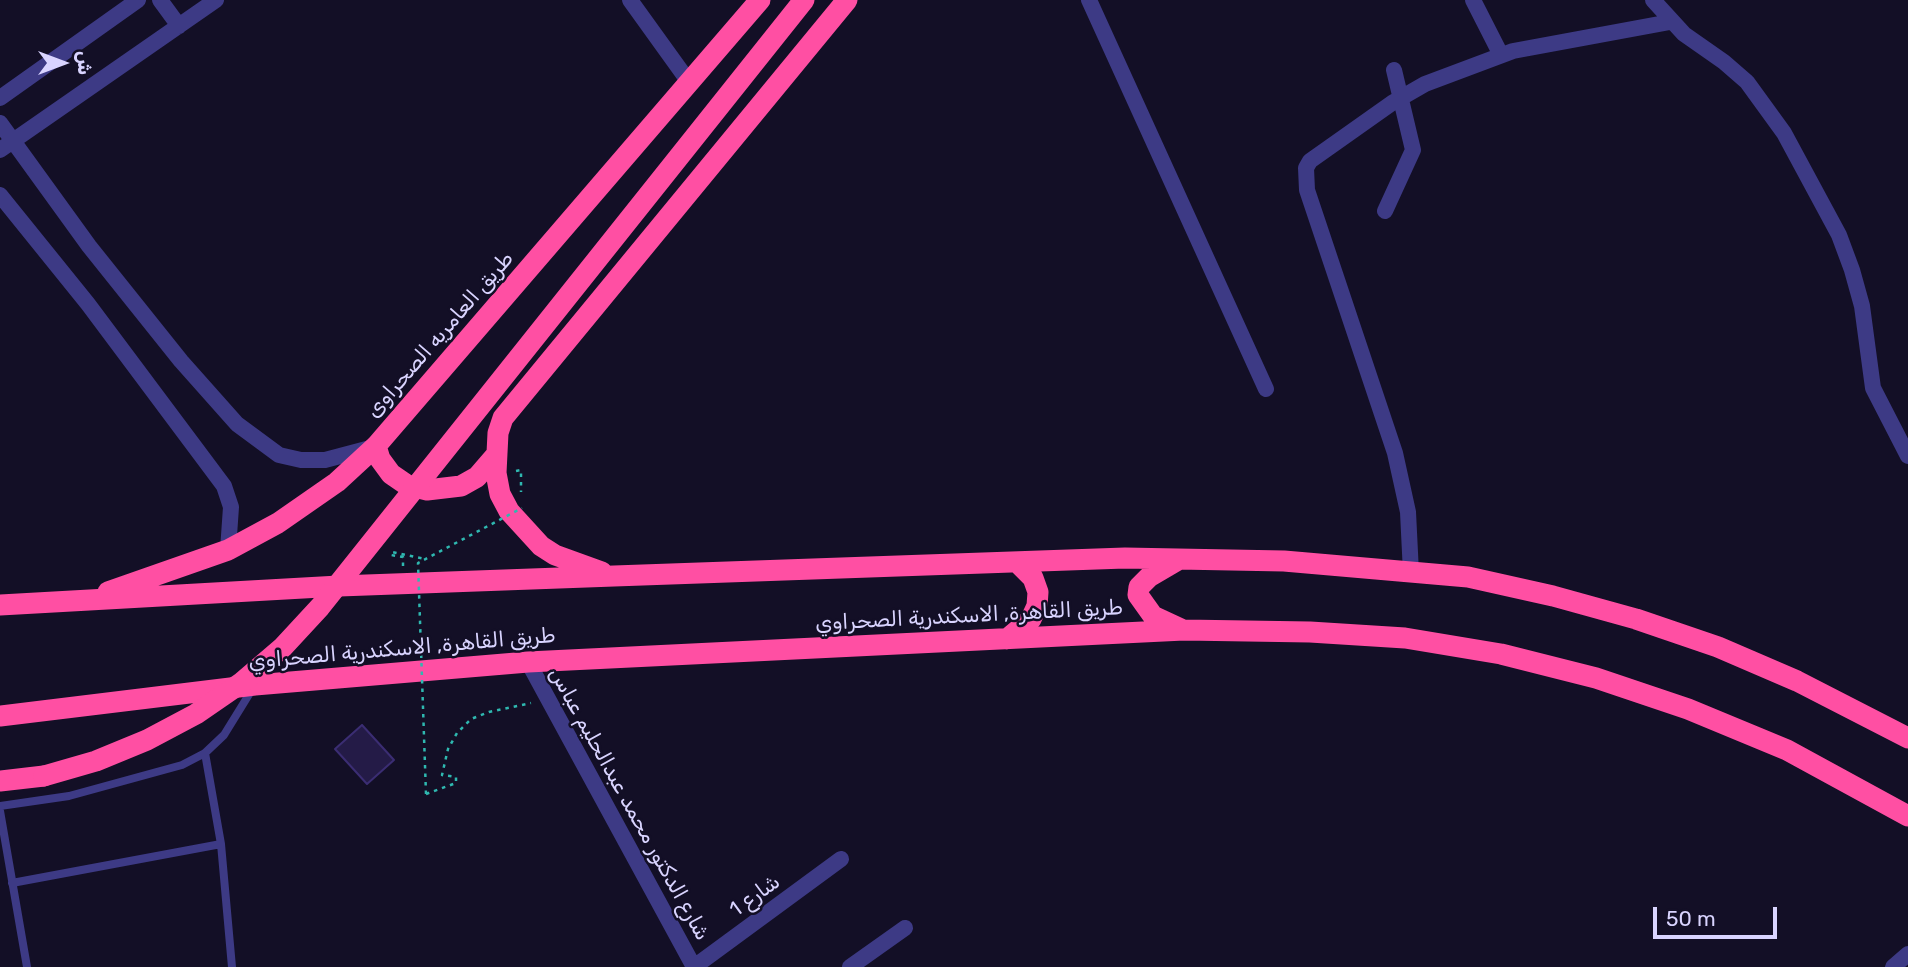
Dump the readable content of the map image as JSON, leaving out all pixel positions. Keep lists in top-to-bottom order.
{
  "streets": {
    "highway": ["طريق العامريه الصحراوى", "طريق القاهرة, الاسكندرية الصحراوي"],
    "street": ["شارع الدكتور محمد عبدالحليم عباس", "شارع 1"]
  },
  "crossings": [
    ["طريق القاهرة, الاسكندرية الصحراوي", "شارع الدكتور محمد عبدالحليم عباس"],
    ["شارع الدكتور محمد عبدالحليم عباس", "شارع 1"]
  ],
  "scale_bar": "50 m",
  "north": "right"
}
